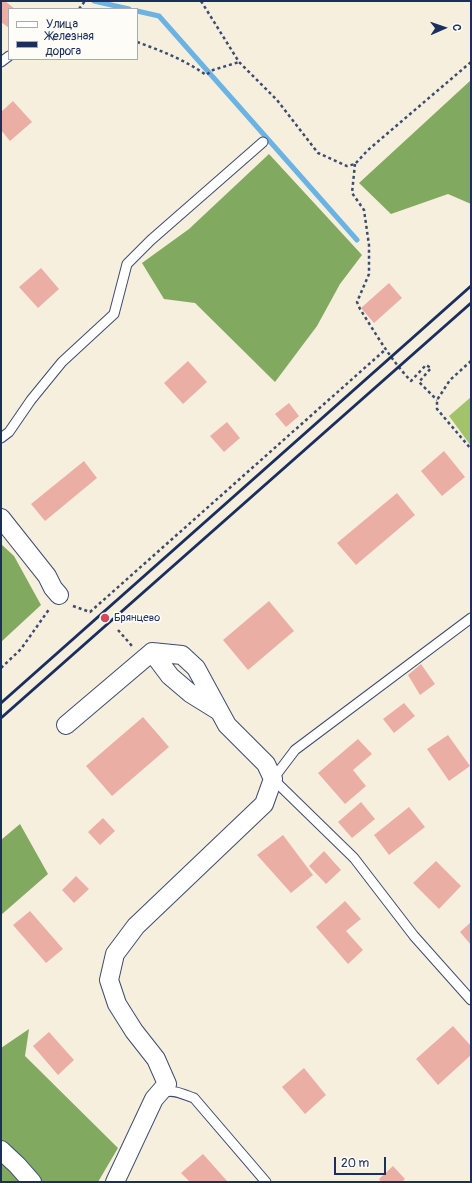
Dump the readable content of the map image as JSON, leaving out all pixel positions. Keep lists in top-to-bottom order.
{
  "places": ["Брянцево"],
  "legend": ["Улица", "Железная дорога"],
  "scale_bar": "20 m",
  "north": "right"
}
